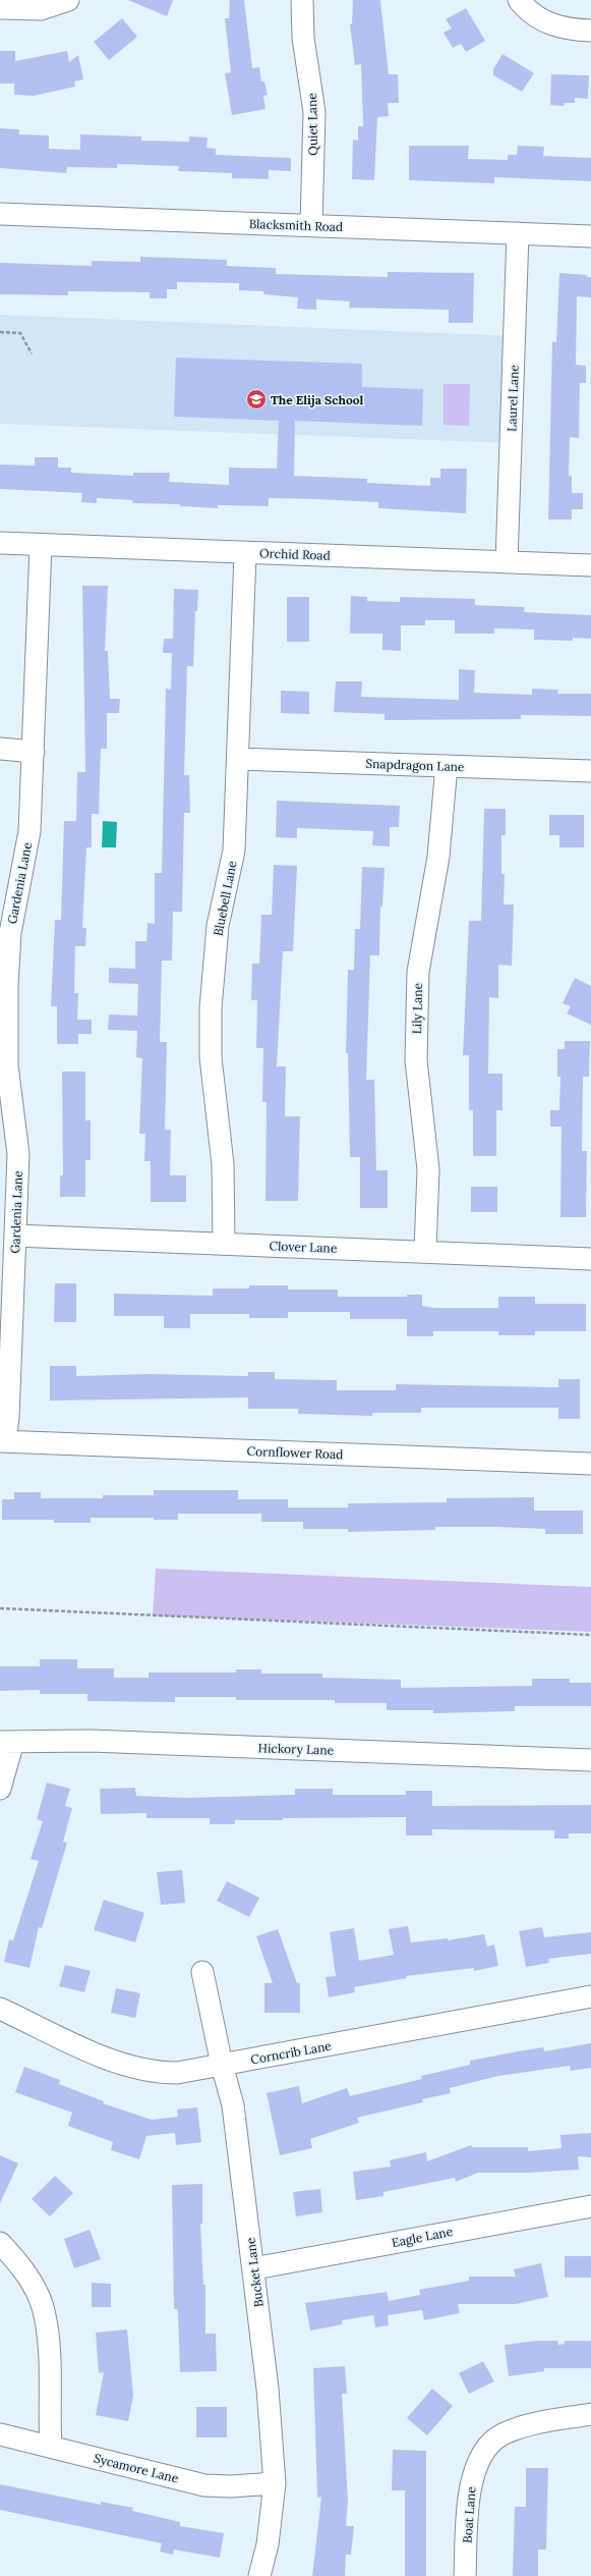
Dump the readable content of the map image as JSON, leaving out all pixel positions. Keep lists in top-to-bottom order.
{
  "streets": {
    "street": [
      "Quiet Lane",
      "Blacksmith Road",
      "Laurel Lane",
      "Orchid Road",
      "Snapdragon Lane",
      "Gardenia Lane",
      "Bluebell Lane",
      "Lily Lane",
      "Clover Lane",
      "Cornflower Road",
      "Hickory Lane",
      "Corncrib Lane",
      "Eagle Lane",
      "Bucket Lane",
      "Sycamore Lane",
      "Boat Lane"
    ]
  },
  "crossings": [
    ["Quiet Lane", "Blacksmith Road"],
    ["Blacksmith Road", "Laurel Lane"],
    ["Laurel Lane", "Orchid Road"],
    ["Orchid Road", "Gardenia Lane"],
    ["Orchid Road", "Bluebell Lane"],
    ["Snapdragon Lane", "Bluebell Lane"],
    ["Snapdragon Lane", "Lily Lane"],
    ["Gardenia Lane", "Clover Lane"],
    ["Gardenia Lane", "Cornflower Road"],
    ["Bluebell Lane", "Clover Lane"],
    ["Lily Lane", "Clover Lane"],
    ["Corncrib Lane", "Bucket Lane"],
    ["Eagle Lane", "Bucket Lane"],
    ["Bucket Lane", "Sycamore Lane"]
  ],
  "places": {
    "school or university": ["The Elija School"]
  }
}
